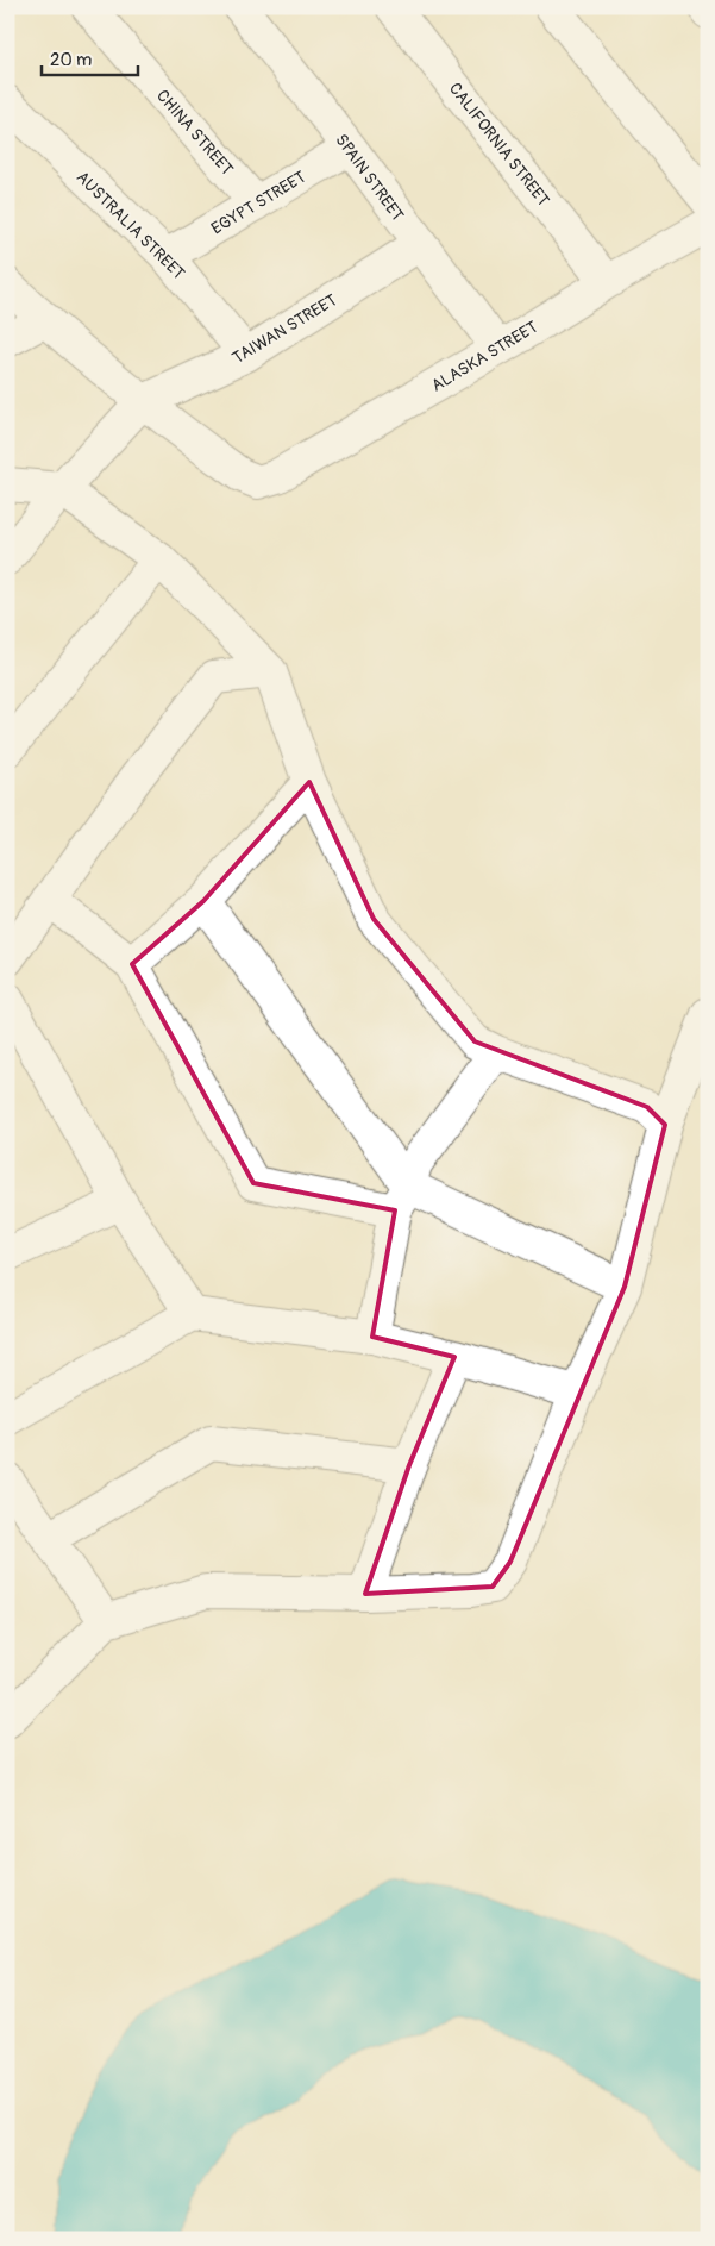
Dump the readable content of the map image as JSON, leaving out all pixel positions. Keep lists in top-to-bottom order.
{
  "streets": {
    "street": [
      "CHINA STREET",
      "CALIFORNIA STREET",
      "SPAIN STREET",
      "EGYPT STREET",
      "AUSTRALIA STREET",
      "TAIWAN STREET",
      "ALASKA STREET"
    ]
  },
  "crossings": [
    ["CHINA STREET", "EGYPT STREET"],
    ["CALIFORNIA STREET", "ALASKA STREET"],
    ["SPAIN STREET", "EGYPT STREET"],
    ["SPAIN STREET", "TAIWAN STREET"],
    ["SPAIN STREET", "ALASKA STREET"],
    ["EGYPT STREET", "AUSTRALIA STREET"],
    ["AUSTRALIA STREET", "TAIWAN STREET"],
    ["TAIWAN STREET", "ALASKA STREET"]
  ],
  "scale_bar": "20 m"
}
